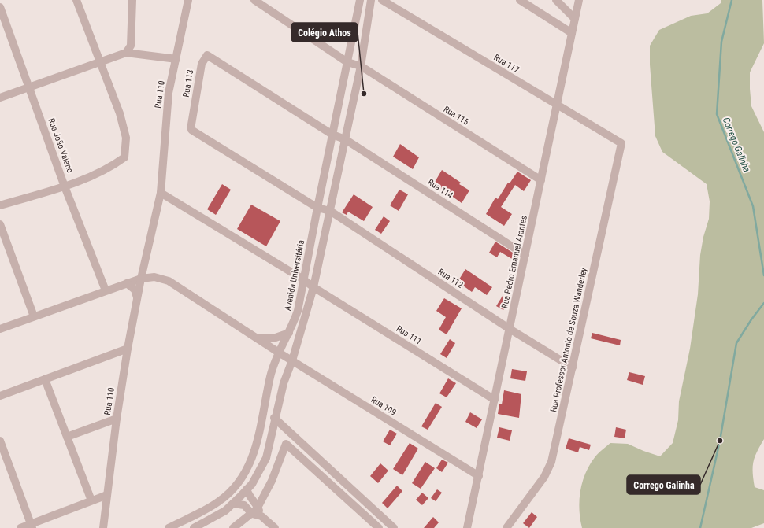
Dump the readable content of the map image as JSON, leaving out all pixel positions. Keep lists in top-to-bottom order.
{
  "streets": {
    "street": [
      "Rua 117",
      "Rua 113",
      "Rua 110",
      "Rua 115",
      "Rua João Vaiano",
      "Rua 114",
      "Rua Pedro Emanuel Arantes",
      "Avenida Universitária",
      "Rua 112",
      "Rua 111",
      "Rua Professor Antonio de Souza Wanderley",
      "Rua 109"
    ]
  },
  "crossings": [
    ["Rua 117", "Rua Pedro Emanuel Arantes"],
    ["Rua 117", "Rua Professor Antonio de Souza Wanderley"],
    ["Rua 113", "Rua 114"],
    ["Rua 113", "Avenida Universitária"],
    ["Rua 113", "Rua 112"],
    ["Rua 115", "Rua Pedro Emanuel Arantes"],
    ["Rua 115", "Avenida Universitária"],
    ["Rua 114", "Rua Pedro Emanuel Arantes"],
    ["Rua Pedro Emanuel Arantes", "Rua 112"],
    ["Rua Pedro Emanuel Arantes", "Rua 111"],
    ["Rua Pedro Emanuel Arantes", "Rua 109"],
    ["Avenida Universitária", "Rua 112"],
    ["Avenida Universitária", "Rua 109"],
    ["Rua 112", "Rua Professor Antonio de Souza Wanderley"]
  ],
  "water": ["Corrego Galinha"],
  "places": ["Colégio Athos", "Corrego Galinha"]
}
